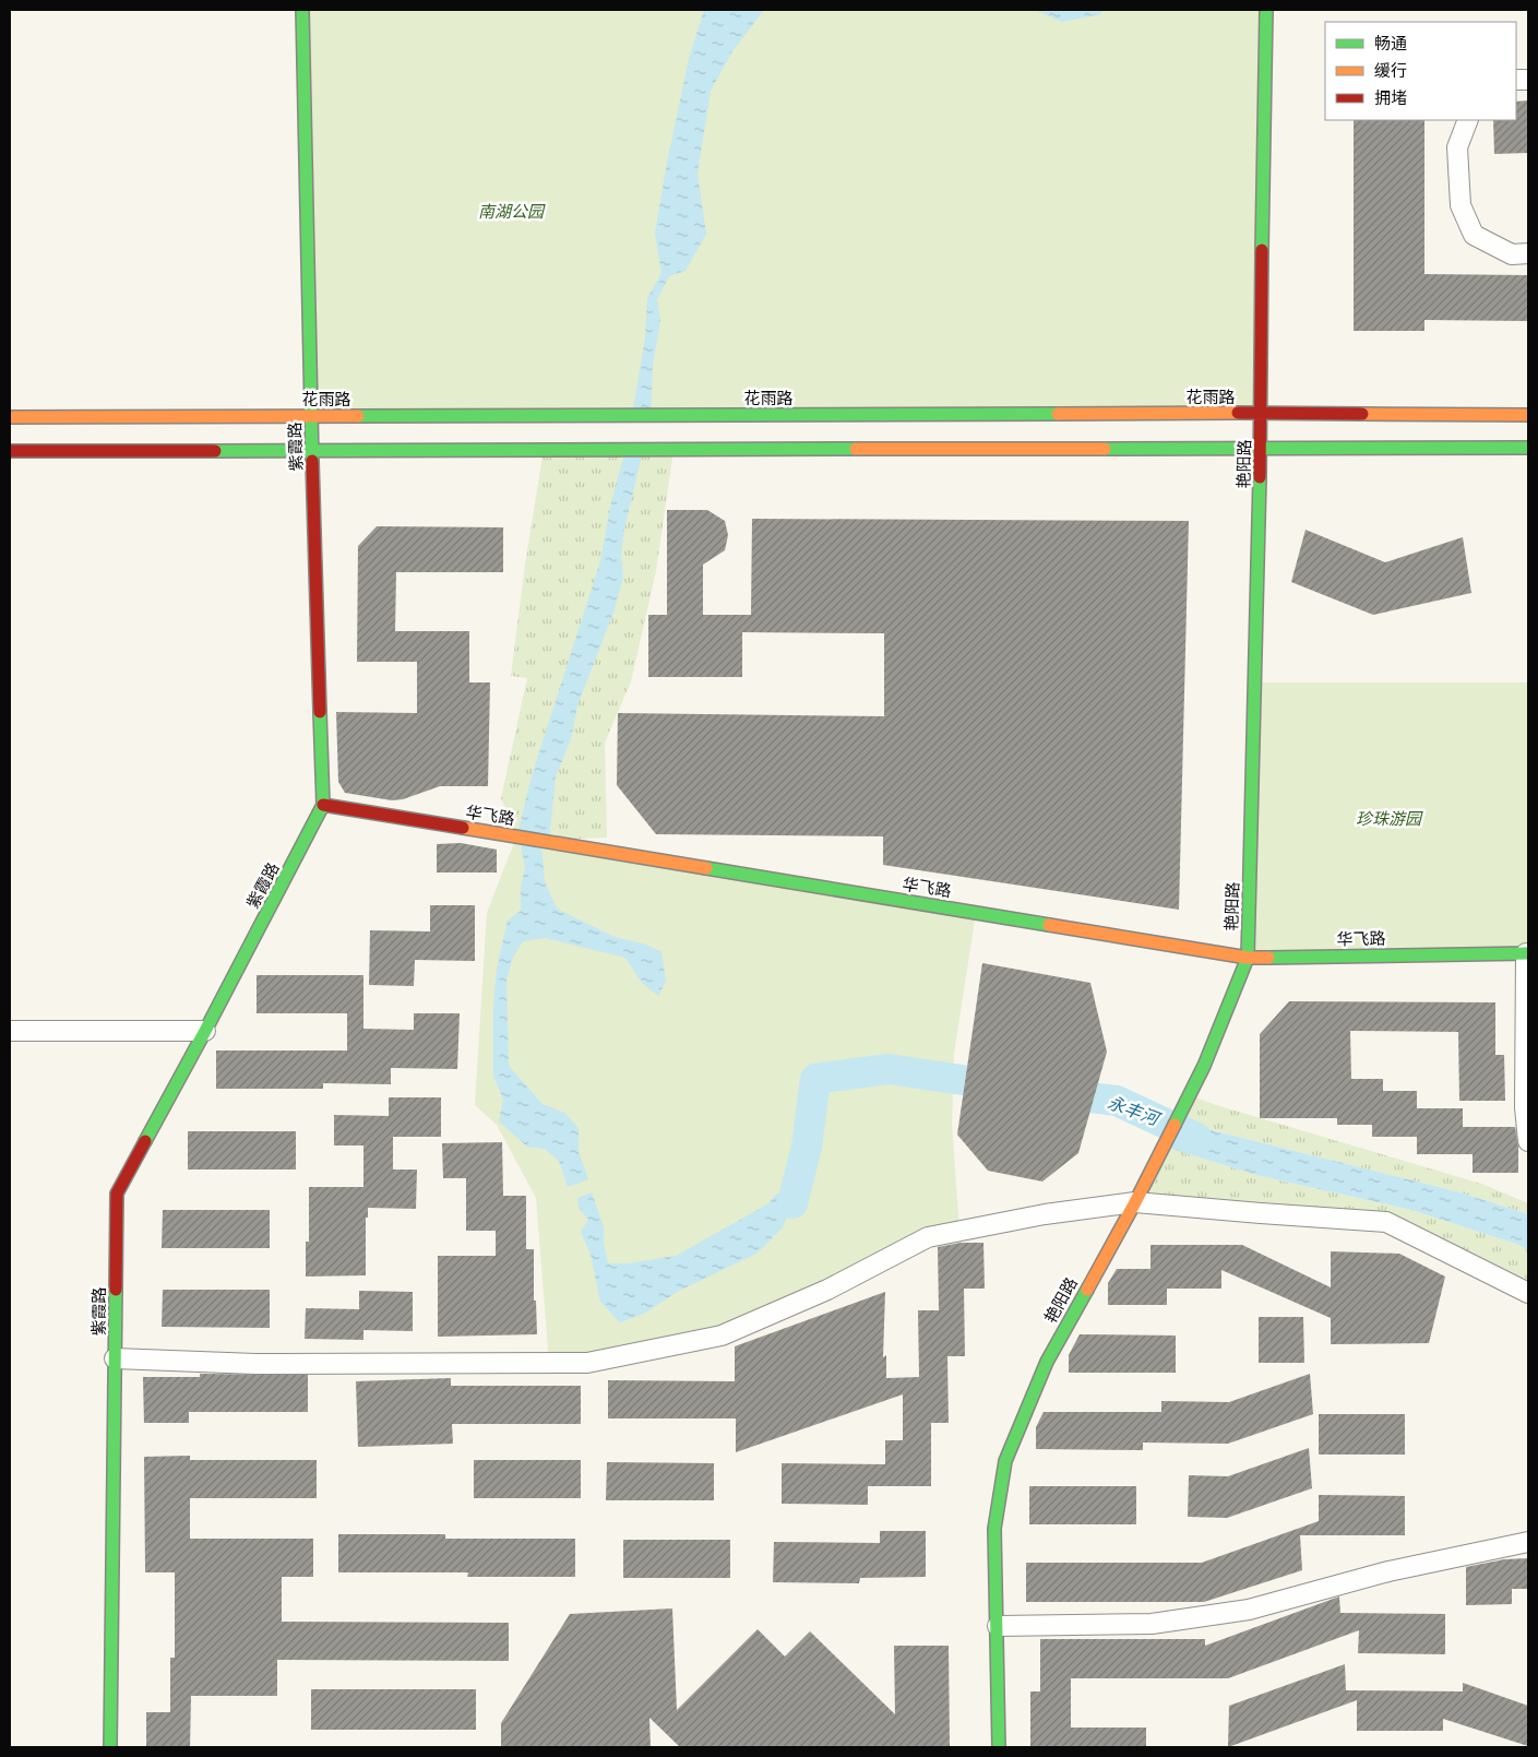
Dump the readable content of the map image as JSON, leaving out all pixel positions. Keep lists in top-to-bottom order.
{
  "streets": {
    "street": [
      "花雨路",
      "紫霞路",
      "艳阳路",
      "华飞路"
    ]
  },
  "crossings": [
    ["花雨路", "紫霞路"],
    ["花雨路", "艳阳路"],
    ["紫霞路", "华飞路"],
    ["艳阳路", "华飞路"]
  ],
  "water": ["永丰河"],
  "parks": ["南湖公园", "珍珠游园"],
  "legend": ["畅通", "缓行", "拥堵"]
}
